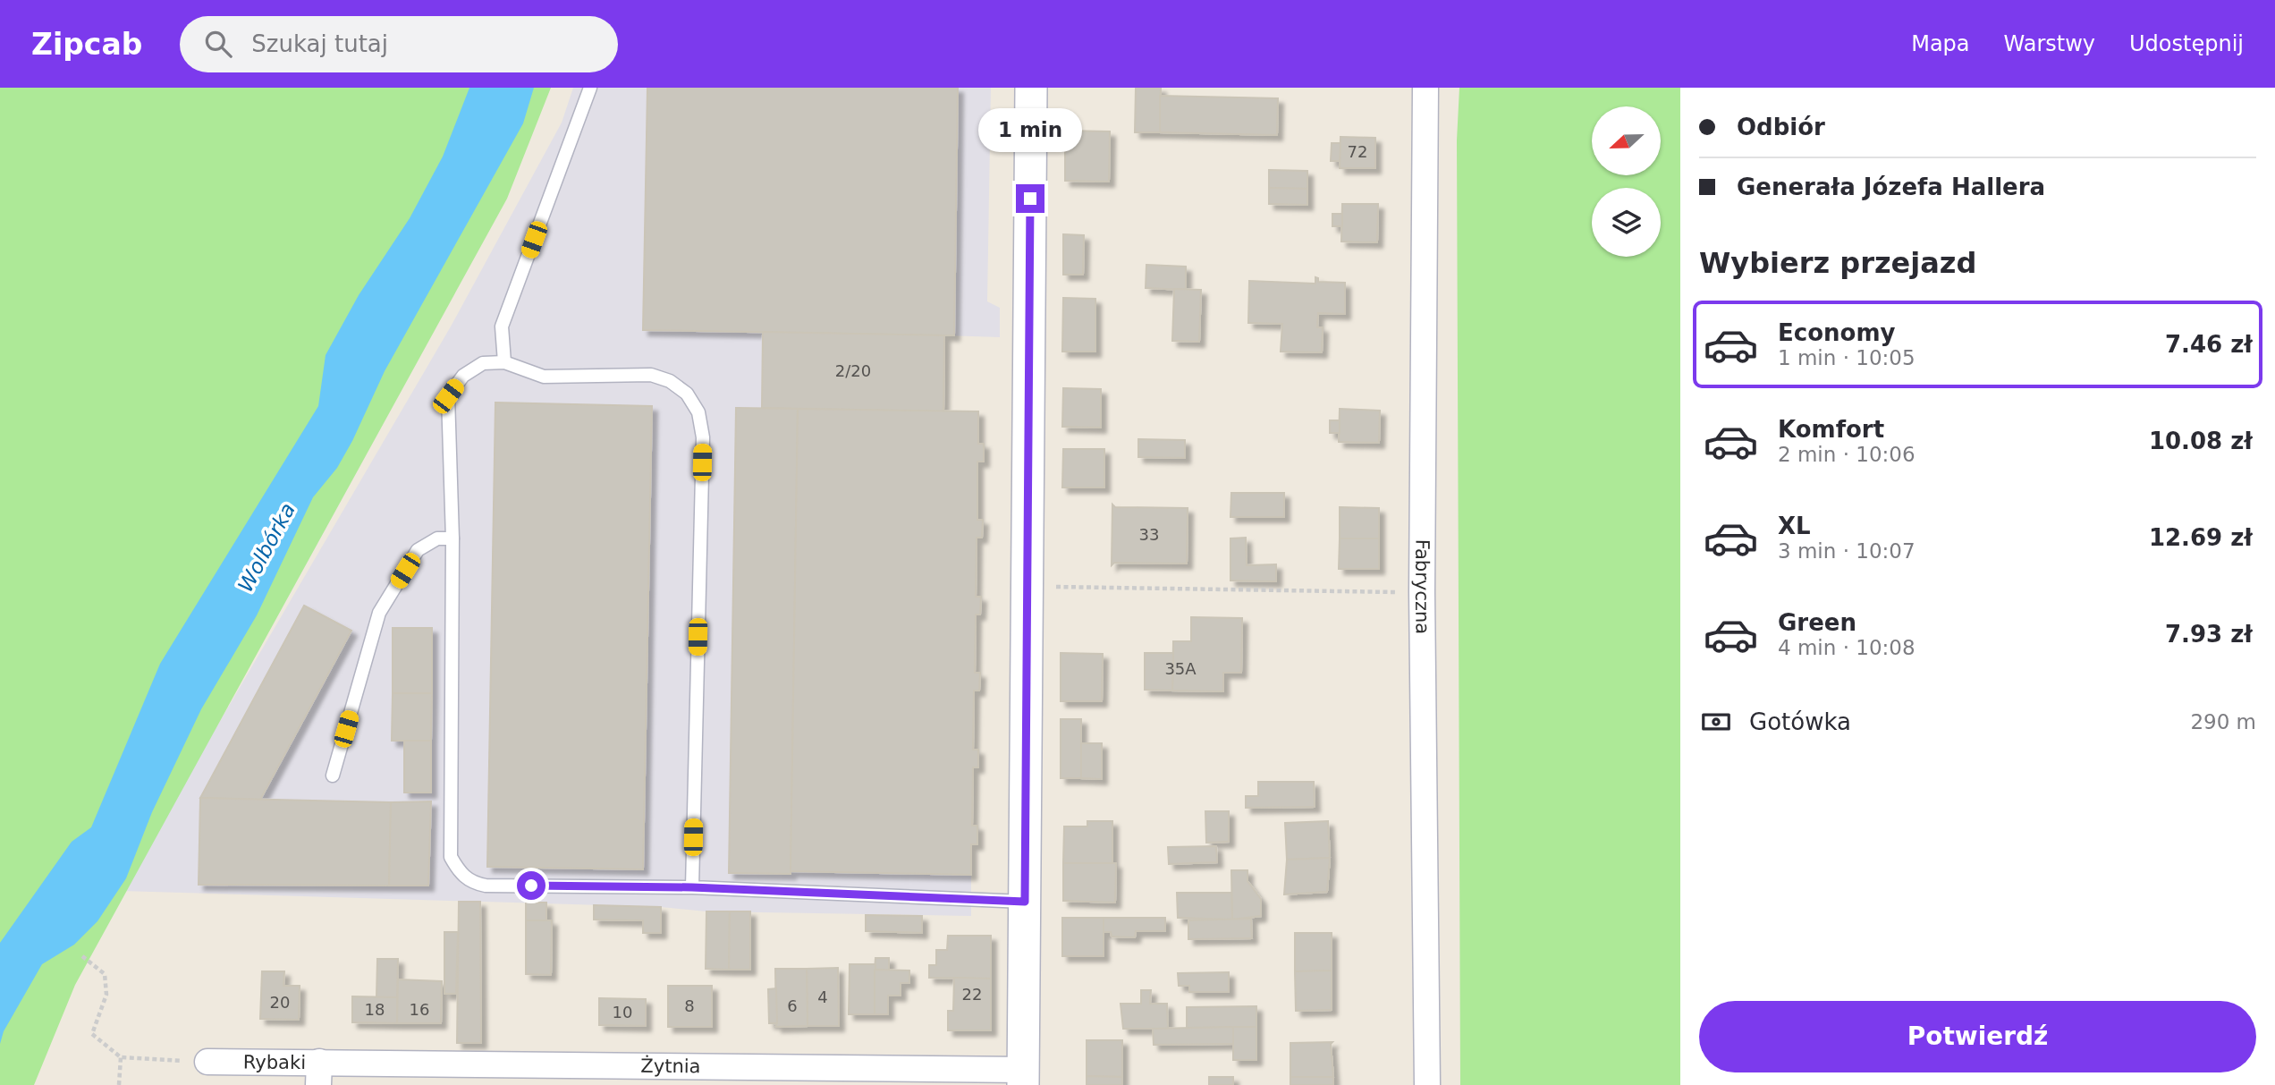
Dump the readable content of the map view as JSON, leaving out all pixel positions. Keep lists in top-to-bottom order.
{
  "streets": {
    "street": ["Fabryczna", "Rybaki", "Żytnia"]
  },
  "crossings": [
    ["Rybaki", "Żytnia"]
  ],
  "water": ["Wolbórka"],
  "house_numbers": [
    "72",
    "2/20",
    "33",
    "35A",
    "22",
    "4",
    "20",
    "8",
    "6",
    "18",
    "16",
    "10"
  ],
  "north": "left",
  "page": {
    "header": "Zipcab",
    "search": "Szukaj tutaj",
    "nav": ["Mapa", "Warstwy", "Udostępnij"],
    "banner": ["Odbiór", "Generała Józefa Hallera"],
    "bubble": "1 min",
    "heading": "Wybierz przejazd",
    "list": [
      {
        "name": "Economy",
        "note": "1 min · 10:05",
        "value": "7.46 zł"
      },
      {
        "name": "Komfort",
        "note": "2 min · 10:06",
        "value": "10.08 zł"
      },
      {
        "name": "XL",
        "note": "3 min · 10:07",
        "value": "12.69 zł"
      },
      {
        "name": "Green",
        "note": "4 min · 10:08",
        "value": "7.93 zł"
      }
    ],
    "pay": ["Gotówka", "290 m"],
    "buttons": "Potwierdź"
  }
}
